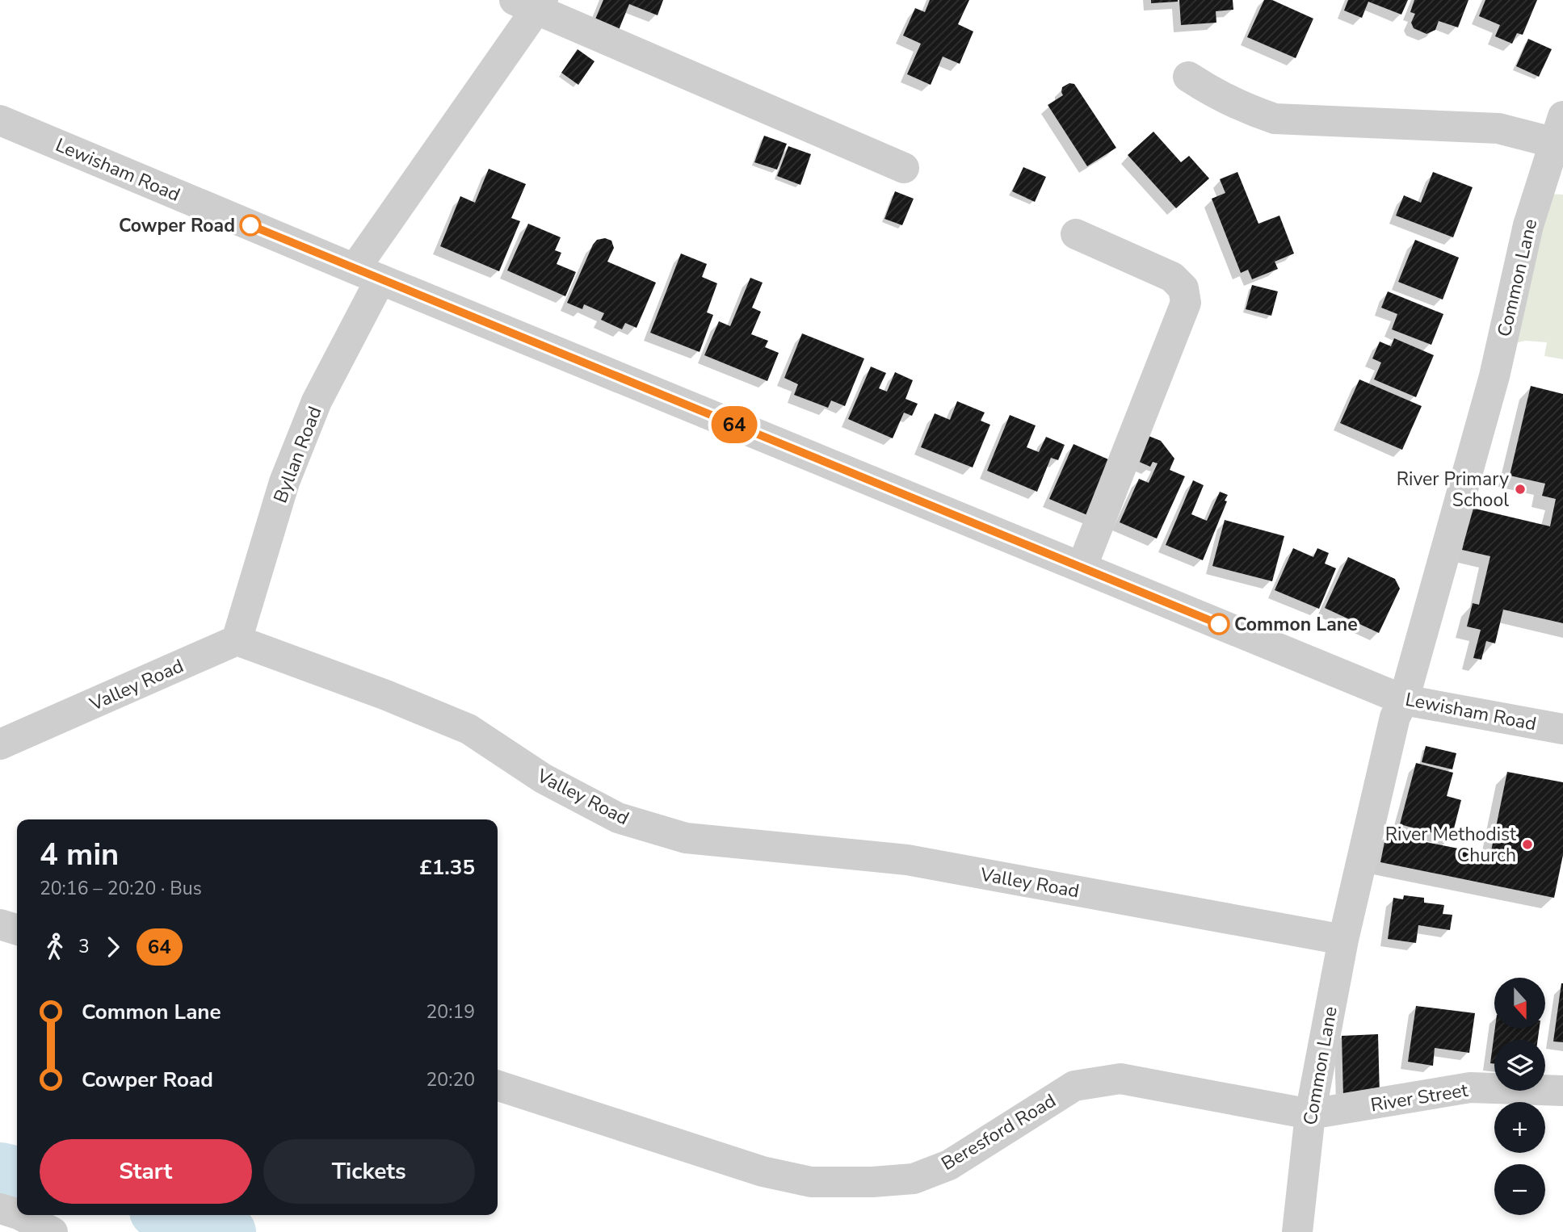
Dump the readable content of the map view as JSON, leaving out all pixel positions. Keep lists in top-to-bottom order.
{
  "streets": {
    "street": [
      "Lewisham Road",
      "Common Lane",
      "Byllan Road",
      "Valley Road",
      "River Street",
      "Beresford Road"
    ]
  },
  "crossings": [
    ["Lewisham Road", "Common Lane"],
    ["Lewisham Road", "Byllan Road"],
    ["Common Lane", "Valley Road"],
    ["Common Lane", "River Street"],
    ["Common Lane", "Beresford Road"],
    ["Byllan Road", "Valley Road"],
    ["River Street", "Beresford Road"]
  ],
  "places": [
    "Cowper Road",
    "River Primary School",
    "Common Lane",
    "River Methodist Church"
  ],
  "lines": ["bus line 64"],
  "north": "bottom",
  "page": {
    "on_map": "64",
    "heading": ["4 min", "20:16 – 20:20 · Bus", "£1.35"],
    "legs": ["3", "64"],
    "map_buttons": ["+", "−"],
    "list": [
      {
        "name": "Common Lane",
        "value": "20:19"
      },
      {
        "name": "Cowper Road",
        "value": "20:20"
      }
    ],
    "buttons": ["Start", "Tickets"]
  }
}
